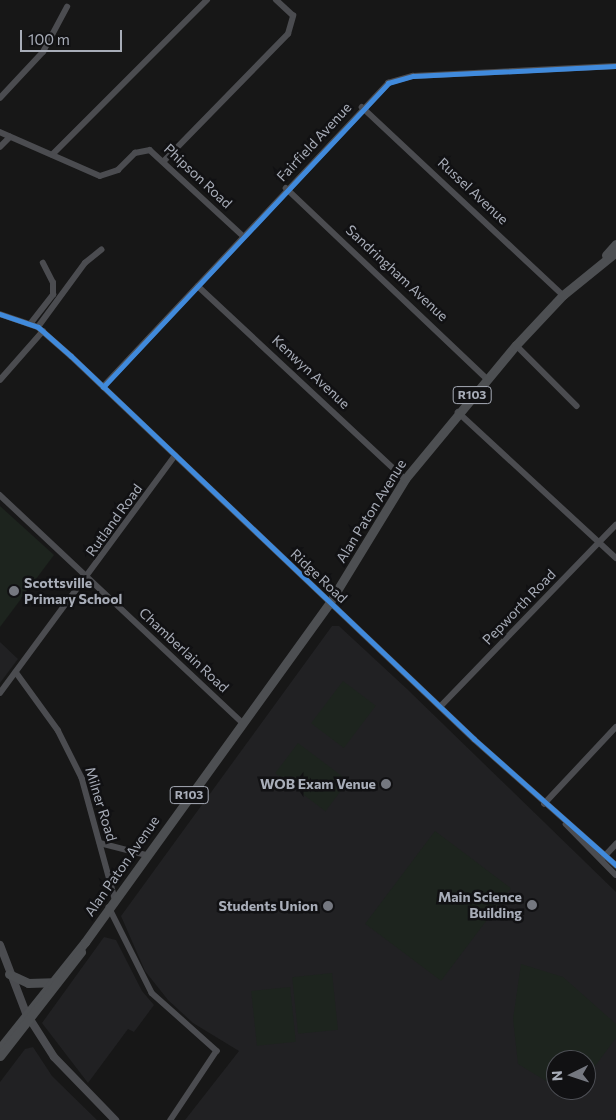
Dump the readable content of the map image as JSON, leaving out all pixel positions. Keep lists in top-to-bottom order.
{
  "streets": {
    "main road": ["R103", "Alan Paton Avenue"],
    "street": [
      "Fairfield Avenue",
      "Phipson Road",
      "Russel Avenue",
      "Sandringham Avenue",
      "Kenwyn Avenue",
      "Rutland Road",
      "Ridge Road",
      "Pepworth Road",
      "Chamberlain Road",
      "Milner Road"
    ]
  },
  "crossings": [
    ["Fairfield Avenue", "Phipson Road"],
    ["Fairfield Avenue", "Russel Avenue"],
    ["Fairfield Avenue", "Sandringham Avenue"],
    ["Fairfield Avenue", "Kenwyn Avenue"],
    ["Fairfield Avenue", "Ridge Road"],
    ["Russel Avenue", "Alan Paton Avenue"],
    ["Sandringham Avenue", "Alan Paton Avenue"],
    ["Kenwyn Avenue", "Alan Paton Avenue"],
    ["Alan Paton Avenue", "Ridge Road"],
    ["Alan Paton Avenue", "Chamberlain Road"],
    ["Alan Paton Avenue", "Milner Road"],
    ["Rutland Road", "Ridge Road"],
    ["Rutland Road", "Chamberlain Road"],
    ["Rutland Road", "Milner Road"],
    ["Ridge Road", "Pepworth Road"]
  ],
  "places": [
    "Scottsville Primary School",
    "WOB Exam Venue",
    "Main Science Building",
    "Students Union"
  ],
  "scale_bar": "100 m",
  "north": "left"
}
